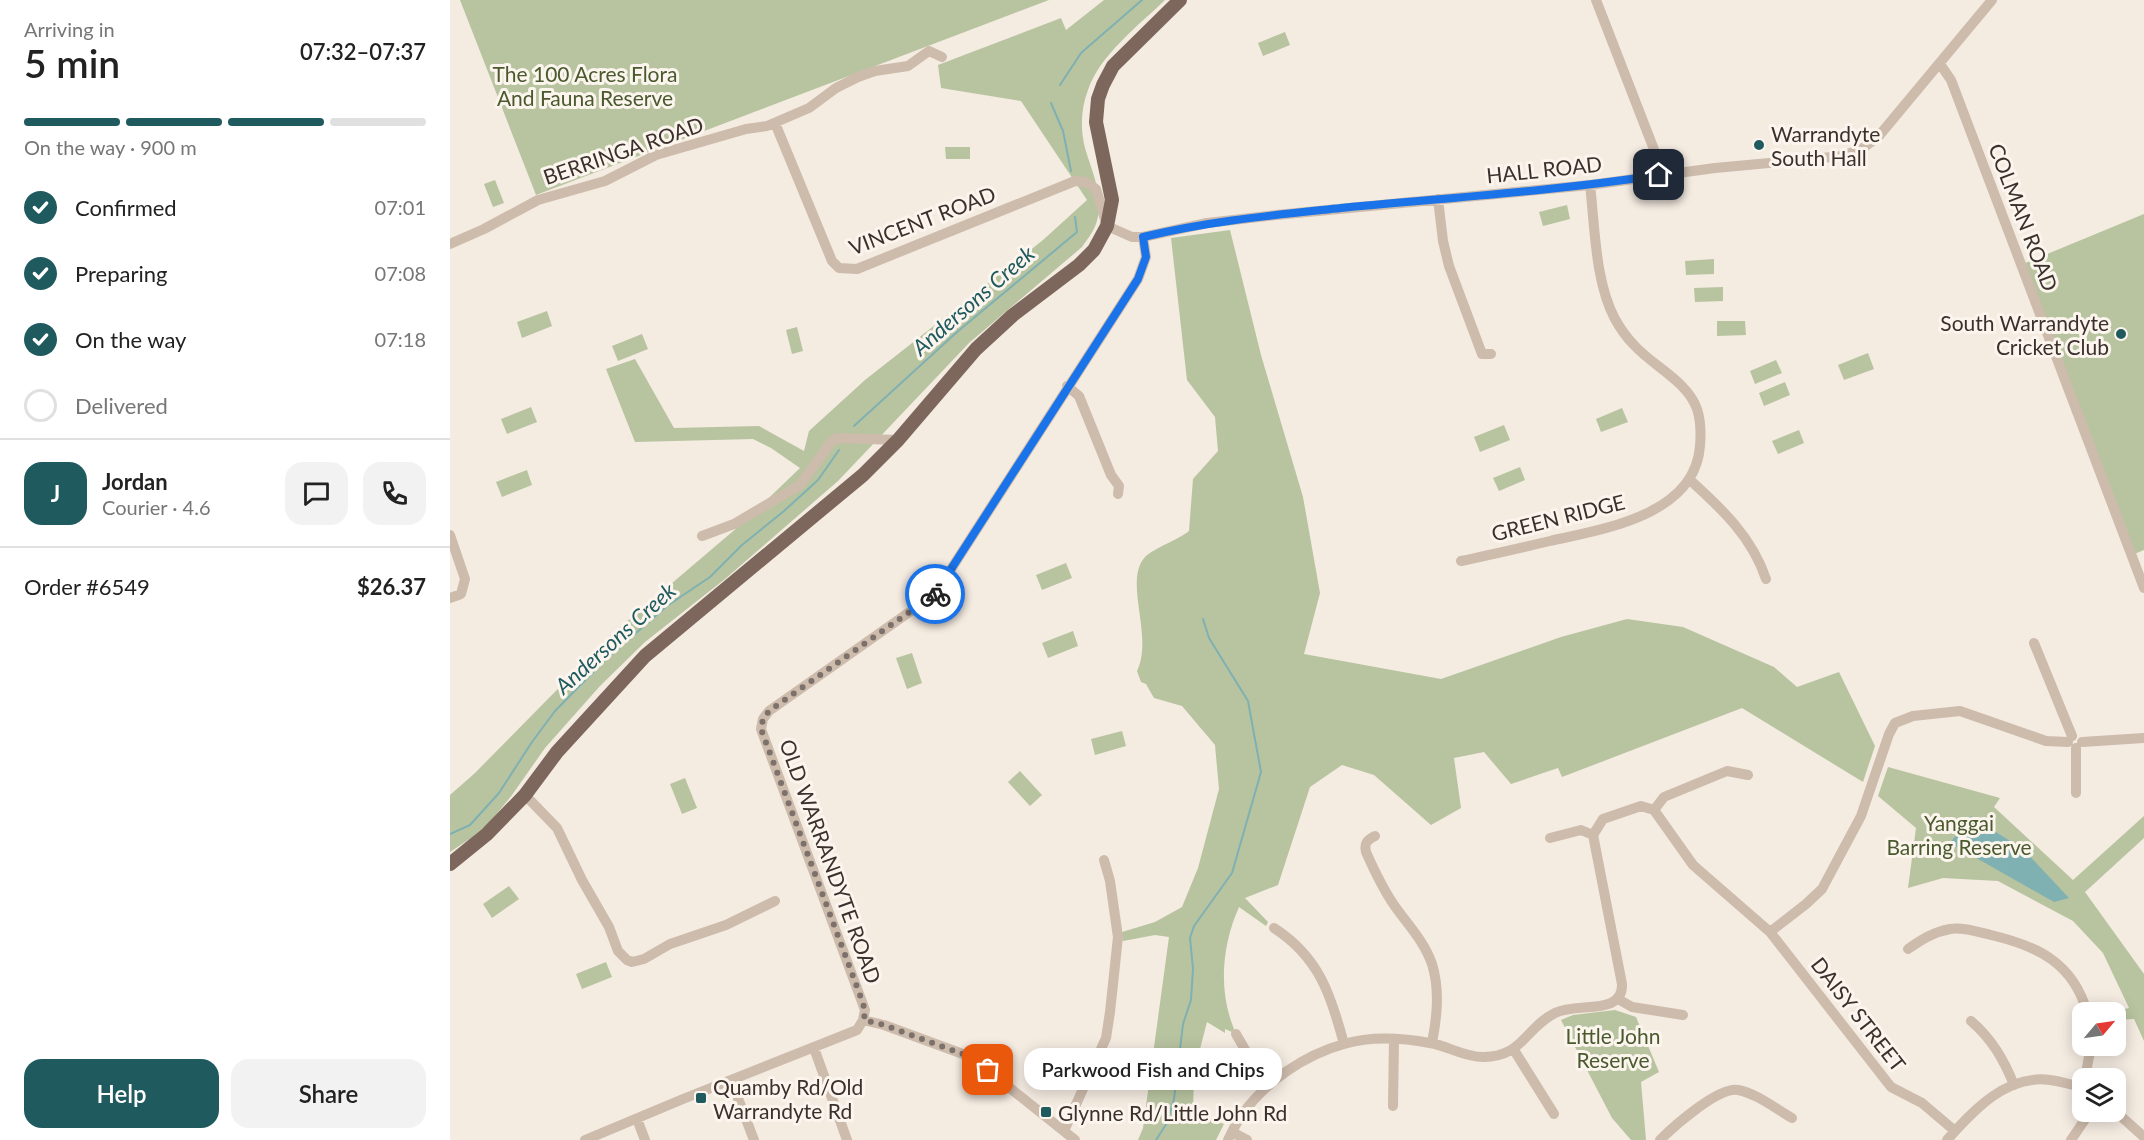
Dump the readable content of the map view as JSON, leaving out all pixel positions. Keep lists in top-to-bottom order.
{
  "streets": {
    "street": [
      "BERRINGA ROAD",
      "HALL ROAD",
      "COLMAN ROAD",
      "VINCENT ROAD",
      "GREEN RIDGE",
      "OLD WARRANDYTE ROAD",
      "DAISY STREET"
    ]
  },
  "crossings": [
    ["BERRINGA ROAD", "VINCENT ROAD"],
    ["HALL ROAD", "COLMAN ROAD"],
    ["HALL ROAD", "VINCENT ROAD"],
    ["HALL ROAD", "OLD WARRANDYTE ROAD"]
  ],
  "water": ["Andersons Creek"],
  "parks": ["The 100 Acres Flora And Fauna Reserve", "Yanggai Barring Reserve", "Little John Reserve"],
  "places": {
    "other": ["Warrandyte South Hall", "South Warrandyte Cricket Club", "Parkwood Fish and Chips"],
    "transit": ["Quamby Rd/Old Warrandyte Rd", "Glynne Rd/Little John Rd"]
  },
  "north": "top right",
  "page": {
    "heading": ["5 min", "Arriving in", "07:32–07:37"],
    "panel": [
      "Jordan",
      "Courier · 4.6",
      "Order #6549",
      "$26.37"
    ],
    "bar": "On the way · 900 m",
    "list": [
      ["Confirmed", "07:01"],
      ["Preparing", "07:08"],
      ["On the way", "07:18"],
      "Delivered"
    ],
    "round": "J",
    "buttons": ["Help", "Share"],
    "bubble": "Parkwood Fish and Chips"
  }
}
